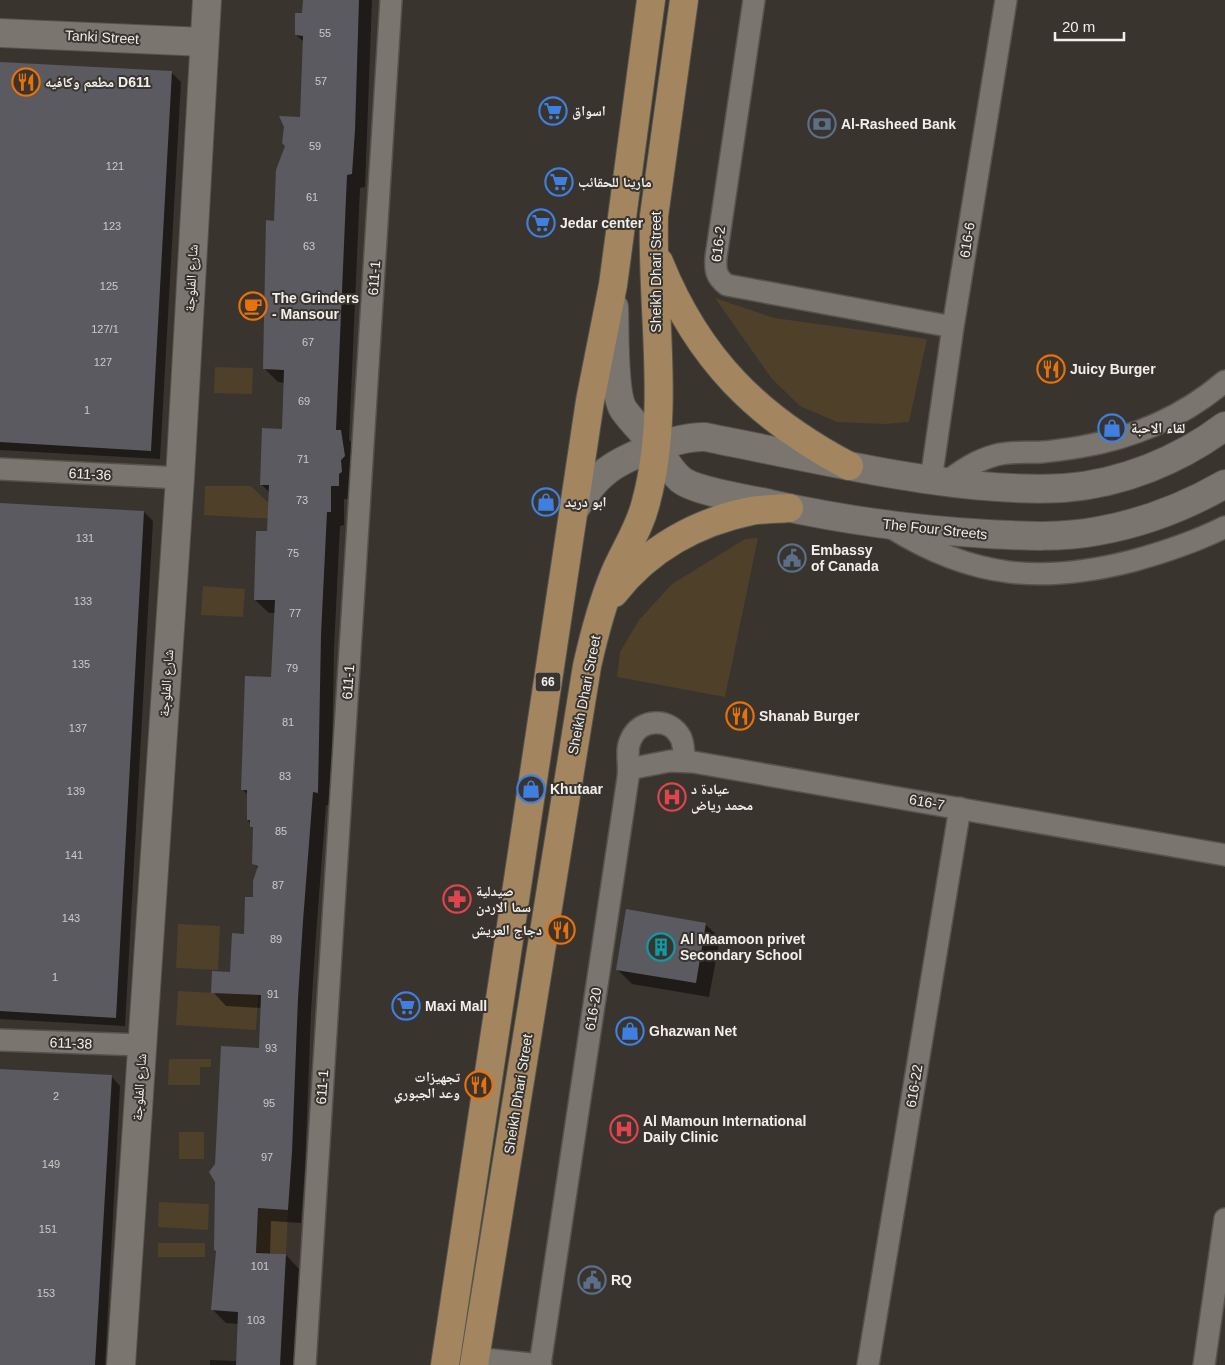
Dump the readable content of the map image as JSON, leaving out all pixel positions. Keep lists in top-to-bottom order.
{
  "streets": {
    "main road": ["Sheikh Dhari Street", "66"],
    "street": [
      "Tanki Street",
      "616-6",
      "616-2",
      "شارع الفلوجة",
      "611-1",
      "611-36",
      "The Four Streets",
      "616-7",
      "616-20",
      "611-38",
      "616-22"
    ]
  },
  "crossings": [
    ["Tanki Street", "شارع الفلوجة"],
    ["616-6", "616-2"],
    ["Sheikh Dhari Street", "The Four Streets"],
    ["شارع الفلوجة", "611-36"],
    ["شارع الفلوجة", "611-38"],
    ["The Four Streets", "66"],
    ["616-7", "616-20"],
    ["616-7", "616-22"]
  ],
  "places": {
    "restaurant": [
      "مطعم وكافيه D611",
      "Juicy Burger",
      "Shanab Burger",
      "دجاج العريش",
      "تجهيزات وعد الجبوري"
    ],
    "supermarket": [
      "اسواق",
      "مارينا للحقائب",
      "Jedar center",
      "Maxi Mall"
    ],
    "bank": ["Al-Rasheed Bank"],
    "cafe": ["The Grinders - Mansour"],
    "shop": [
      "لقاء الاحبة",
      "ابو دريد",
      "Khutaar",
      "Ghazwan Net"
    ],
    "public building": ["Embassy of Canada", "RQ"],
    "hospital": ["عيادة د محمد رياض", "Al Mamoun International Daily Clinic"],
    "pharmacy": ["صيدلية سما الاردن"],
    "building": ["Al Maamoon privet Secondary School"]
  },
  "house_numbers": [
    "55",
    "57",
    "59",
    "121",
    "61",
    "123",
    "63",
    "125",
    "127/1",
    "67",
    "127",
    "69",
    "1",
    "71",
    "73",
    "131",
    "75",
    "133",
    "77",
    "135",
    "79",
    "81",
    "137",
    "83",
    "139",
    "85",
    "141",
    "87",
    "143",
    "89",
    "1",
    "91",
    "93",
    "2",
    "95",
    "97",
    "149",
    "151",
    "101",
    "153",
    "103"
  ],
  "scale_bar": "20 m"
}
